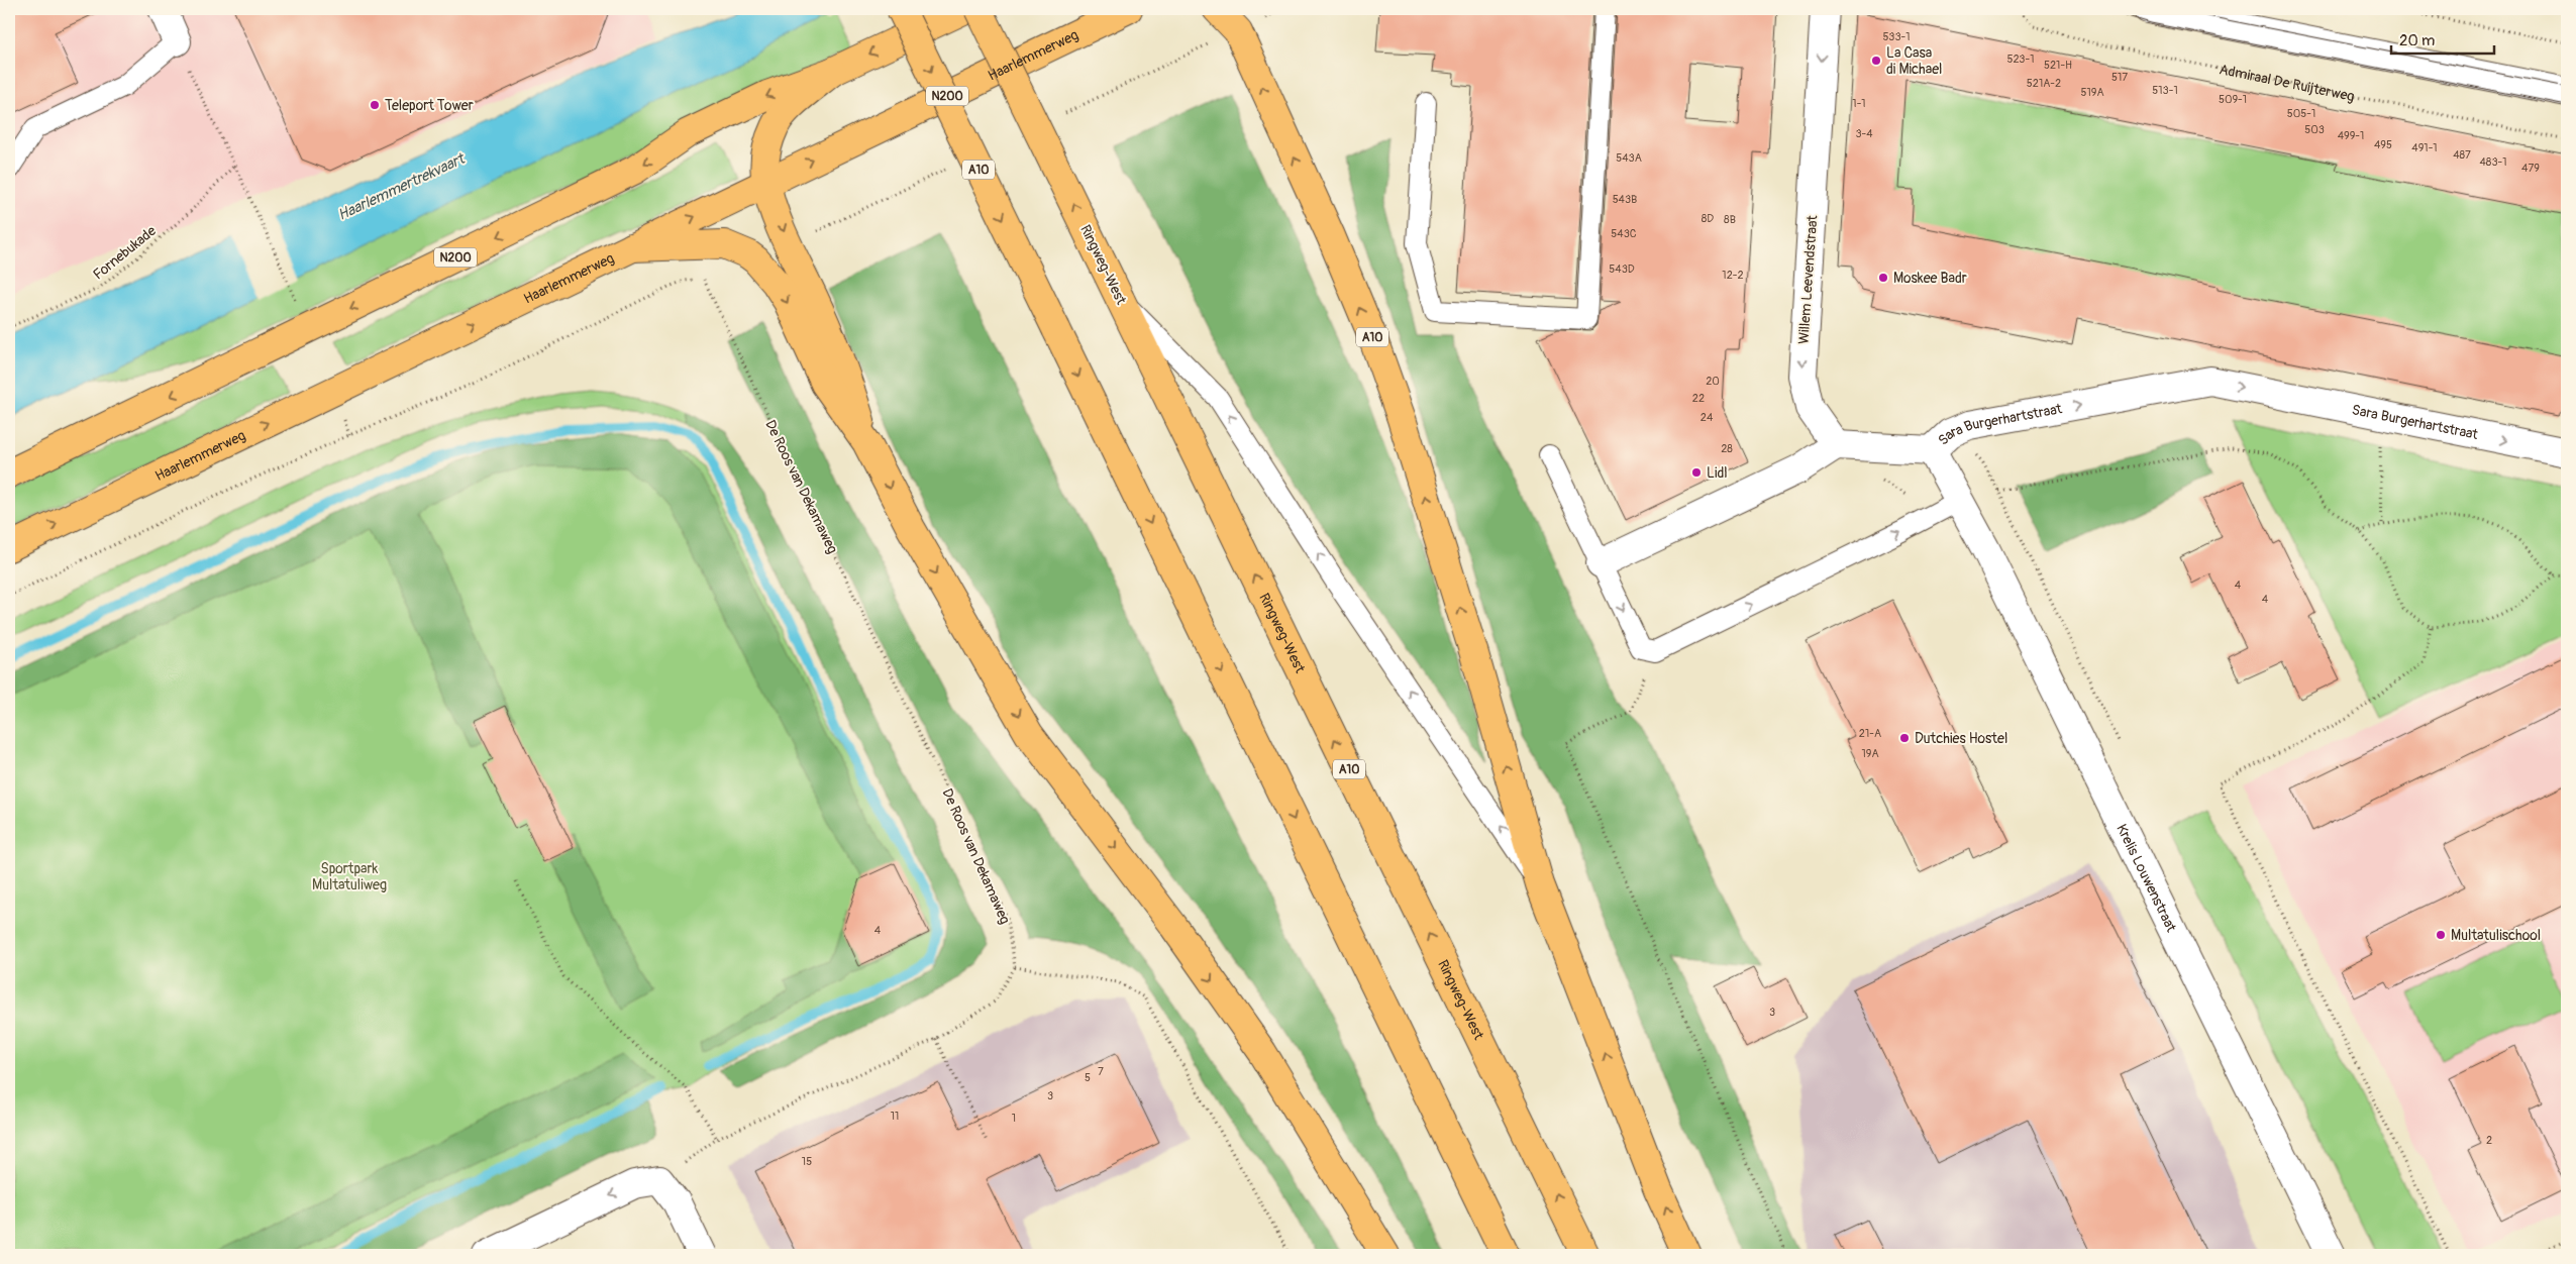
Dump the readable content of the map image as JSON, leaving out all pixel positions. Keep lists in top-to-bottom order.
{
  "streets": {
    "main road": [
      "Haarlemmerweg",
      "N200",
      "A10",
      "Ringweg-West"
    ],
    "street": ["Willem Leevendstraat", "Sara Burgerhartstraat", "Krelis Louwenstraat"],
    "path": ["Admiraal De Ruijterweg", "Fornebukade", "De Roos van Dekamaweg"]
  },
  "crossings": [
    ["A10", "Ringweg-West"],
    ["Sara Burgerhartstraat", "Krelis Louwenstraat"]
  ],
  "one_way": ["Willem Leevendstraat", "Sara Burgerhartstraat"],
  "water": ["Haarlemmertrekvaart"],
  "parks": ["Sportpark Multatuliweg"],
  "places": [
    "La Casa di Michael",
    "Teleport Tower",
    "Moskee Badr",
    "Lidl",
    "Dutchies Hostel",
    "Multatulischool"
  ],
  "house_numbers": [
    "533-1",
    "523-1",
    "521-H",
    "517",
    "521A-2",
    "513-1",
    "519A",
    "509-1",
    "1-1",
    "505-1",
    "503",
    "3-4",
    "499-1",
    "495",
    "491-1",
    "487",
    "543A",
    "483-1",
    "479",
    "543B",
    "8D",
    "8B",
    "543C",
    "543D",
    "12-2",
    "20",
    "22",
    "24",
    "28",
    "4",
    "4",
    "21-A",
    "19A",
    "4",
    "3",
    "7",
    "5",
    "3",
    "11",
    "1",
    "2",
    "15"
  ],
  "scale_bar": "20 m"
}
